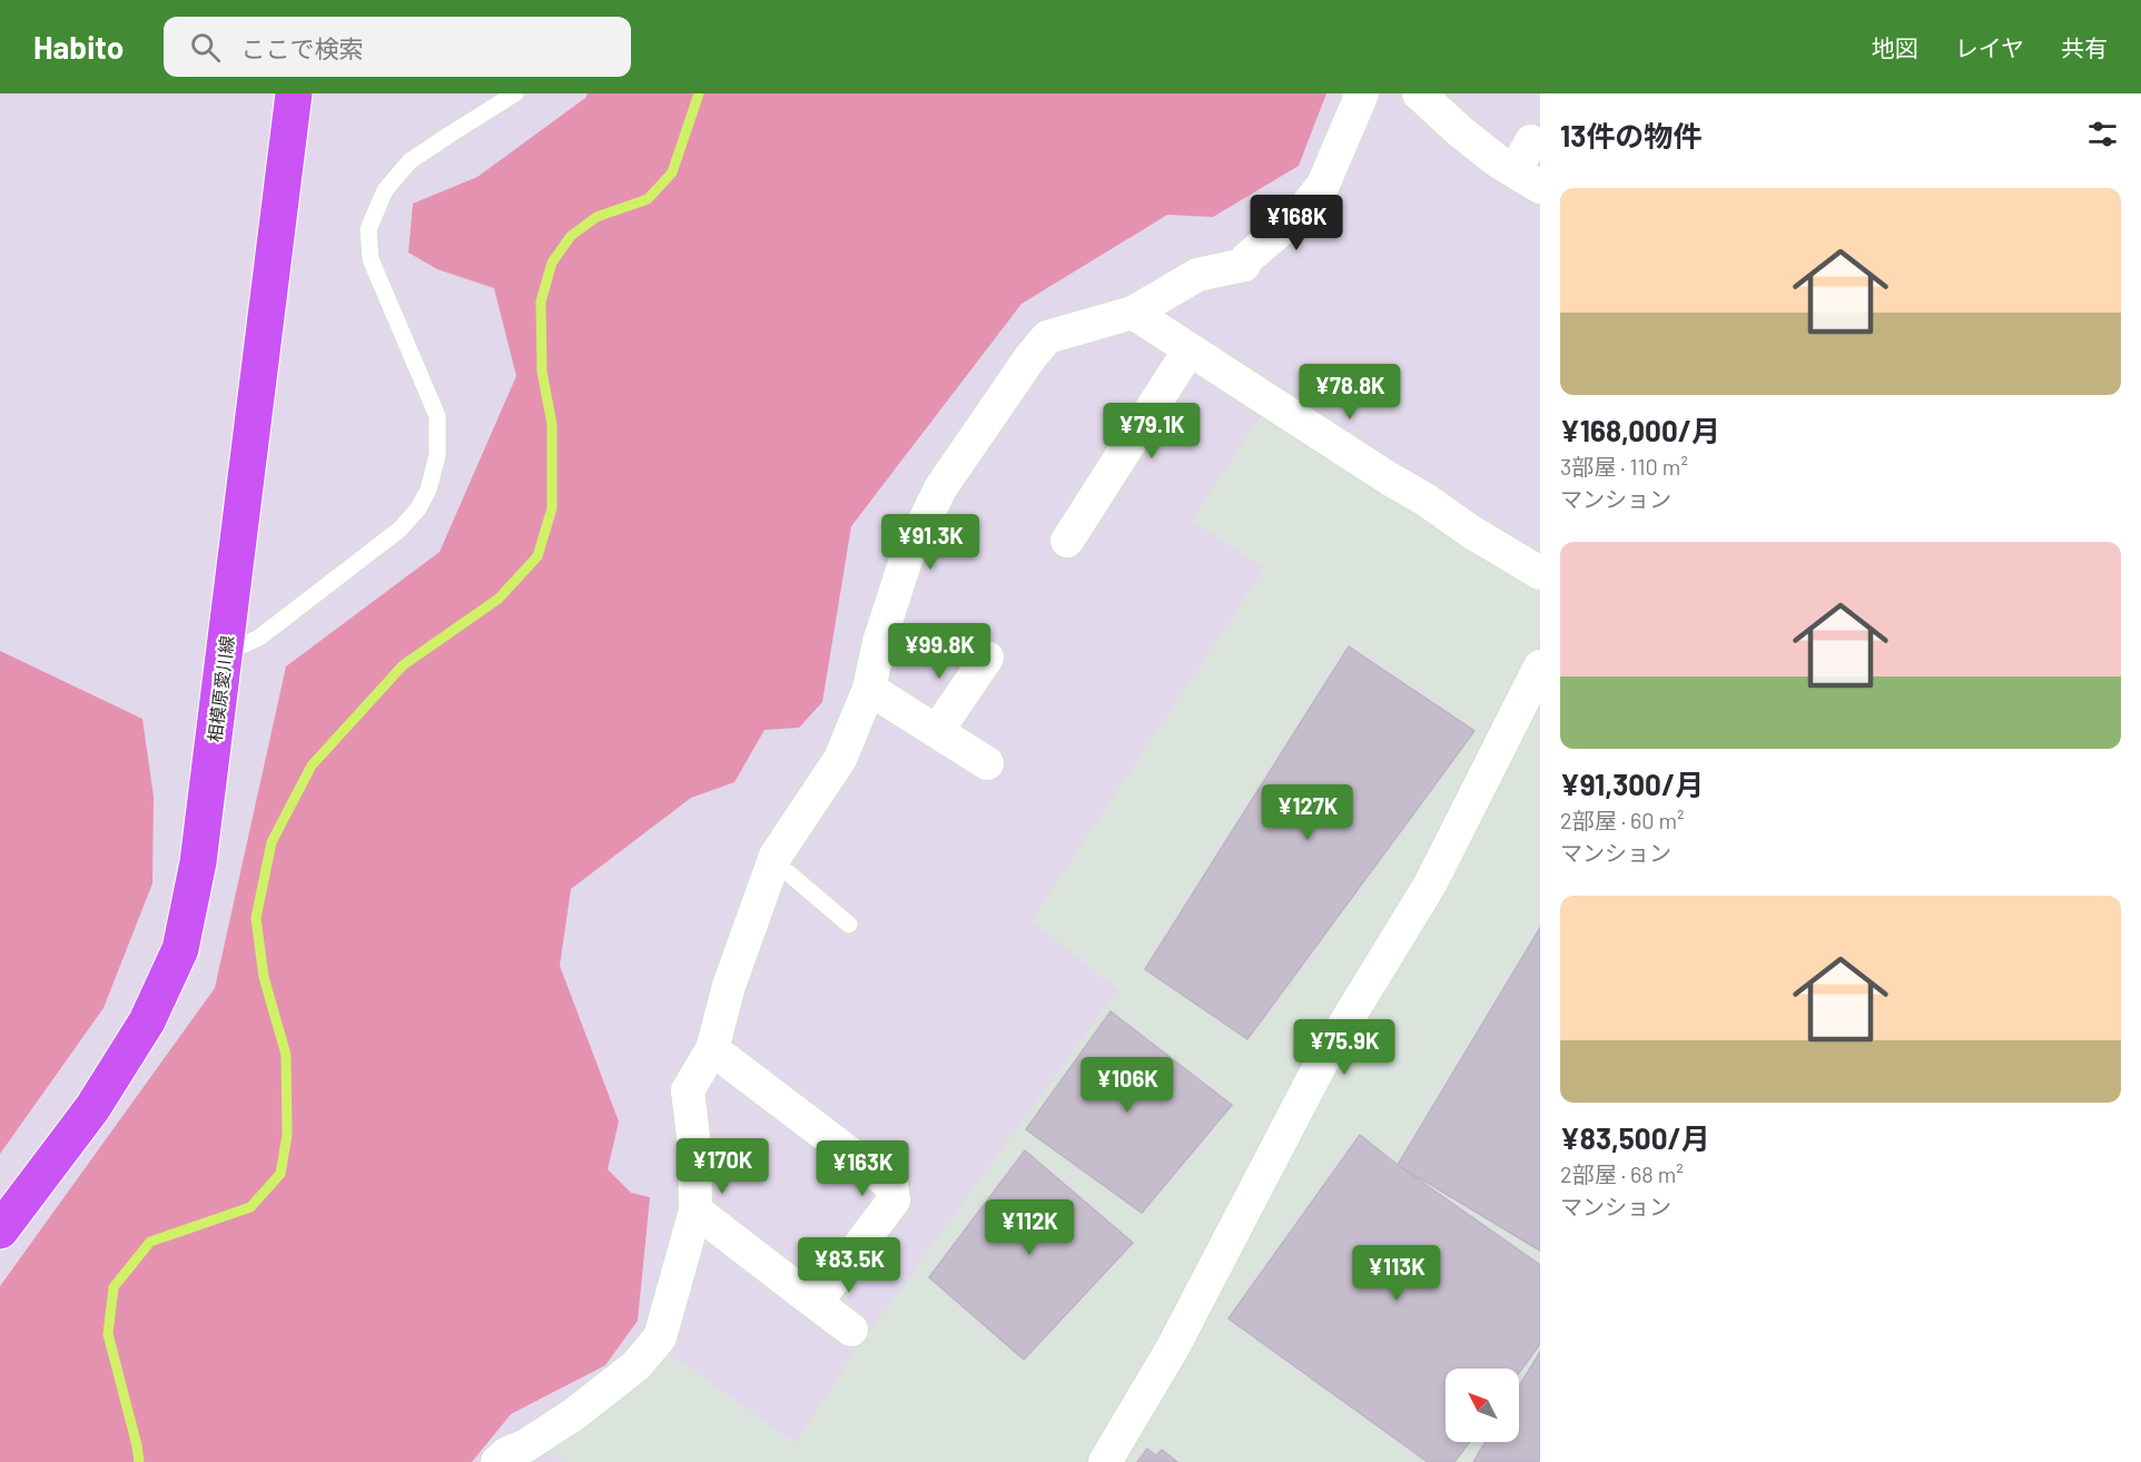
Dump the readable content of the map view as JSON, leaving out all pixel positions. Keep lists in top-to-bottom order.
{
  "streets": {
    "main road": ["相模原愛川線"]
  },
  "north": "top left",
  "page": {
    "header": "Habito",
    "search": "ここで検索",
    "nav": ["地図", "レイヤ", "共有"],
    "heading": "13件の物件",
    "list": [
      {
        "name": "¥168,000/月",
        "note": "3部屋 · 110 m² · マンション"
      },
      {
        "name": "¥91,300/月",
        "note": "2部屋 · 60 m² · マンション"
      },
      {
        "name": "¥83,500/月",
        "note": "2部屋 · 68 m² · マンション"
      }
    ],
    "price": [
      "¥168K",
      "¥78.8K",
      "¥79.1K",
      "¥91.3K",
      "¥99.8K",
      "¥127K",
      "¥75.9K",
      "¥106K",
      "¥170K",
      "¥163K",
      "¥112K",
      "¥83.5K",
      "¥113K"
    ]
  }
}
